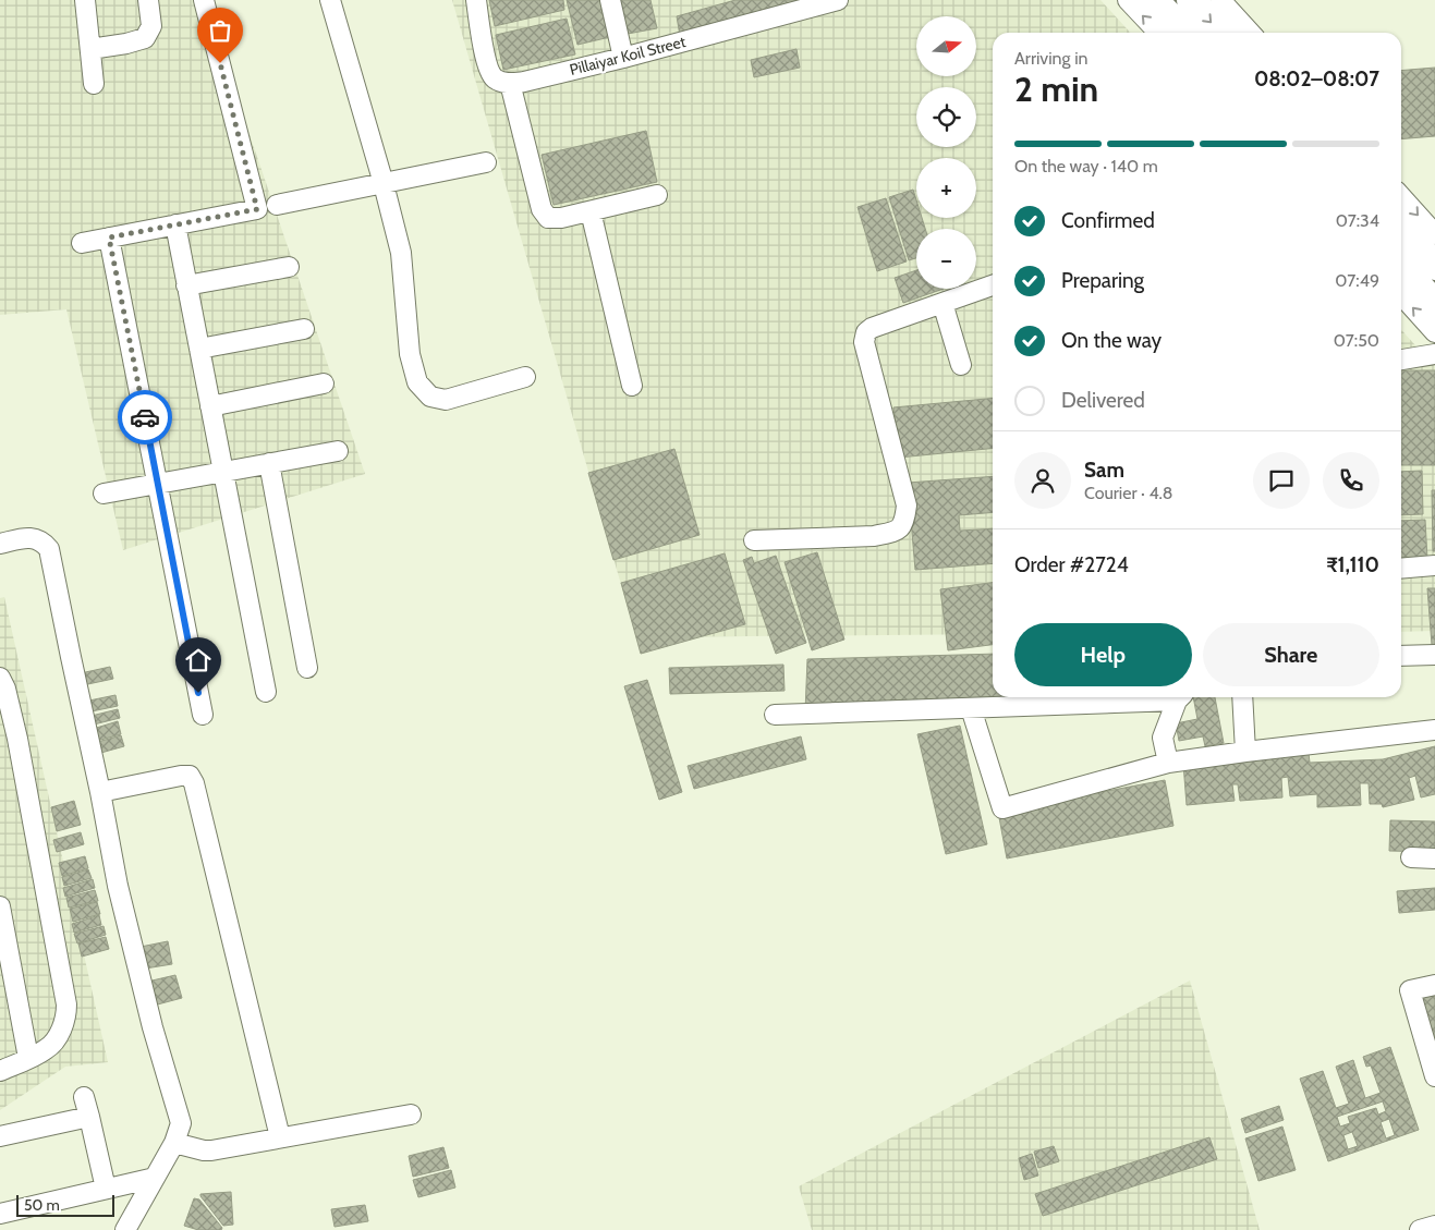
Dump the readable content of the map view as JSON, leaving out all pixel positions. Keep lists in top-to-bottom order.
{
  "streets": {
    "street": ["Pillaiyar Koil Street"]
  },
  "scale_bar": "50 m",
  "north": "right",
  "page": {
    "map_buttons": ["+", "−"],
    "heading": ["2 min", "Arriving in", "08:02–08:07"],
    "panel": [
      "Sam",
      "Courier · 4.8",
      "Order #2724",
      "₹1,110"
    ],
    "bar": "On the way · 140 m",
    "list": [
      ["Confirmed", "07:34"],
      ["Preparing", "07:49"],
      ["On the way", "07:50"],
      "Delivered"
    ],
    "buttons": ["Help", "Share"],
    "scale": "50 m"
  }
}
